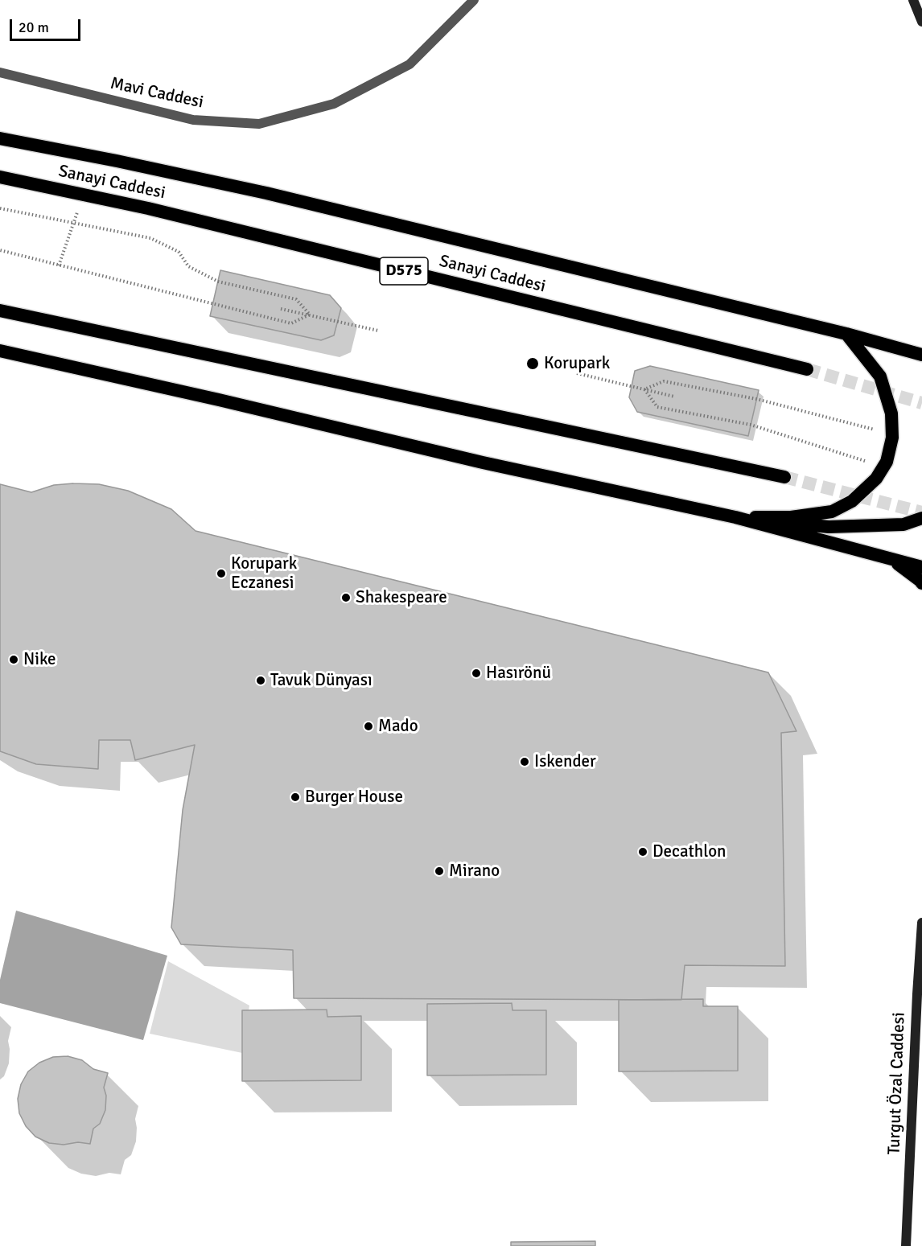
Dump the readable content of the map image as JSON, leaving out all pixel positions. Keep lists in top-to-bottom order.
{
  "streets": {
    "highway": ["Sanayi Caddesi", "D575"],
    "main road": ["Turgut Özal Caddesi"],
    "street": ["Mavi Caddesi"]
  },
  "places": [
    "Korupark",
    "Korupark Eczanesi",
    "Shakespeare",
    "Nike",
    "Hasırönü",
    "Tavuk Dünyası",
    "Mado",
    "Iskender",
    "Burger House",
    "Decathlon",
    "Mirano"
  ],
  "scale_bar": "20 m"
}
